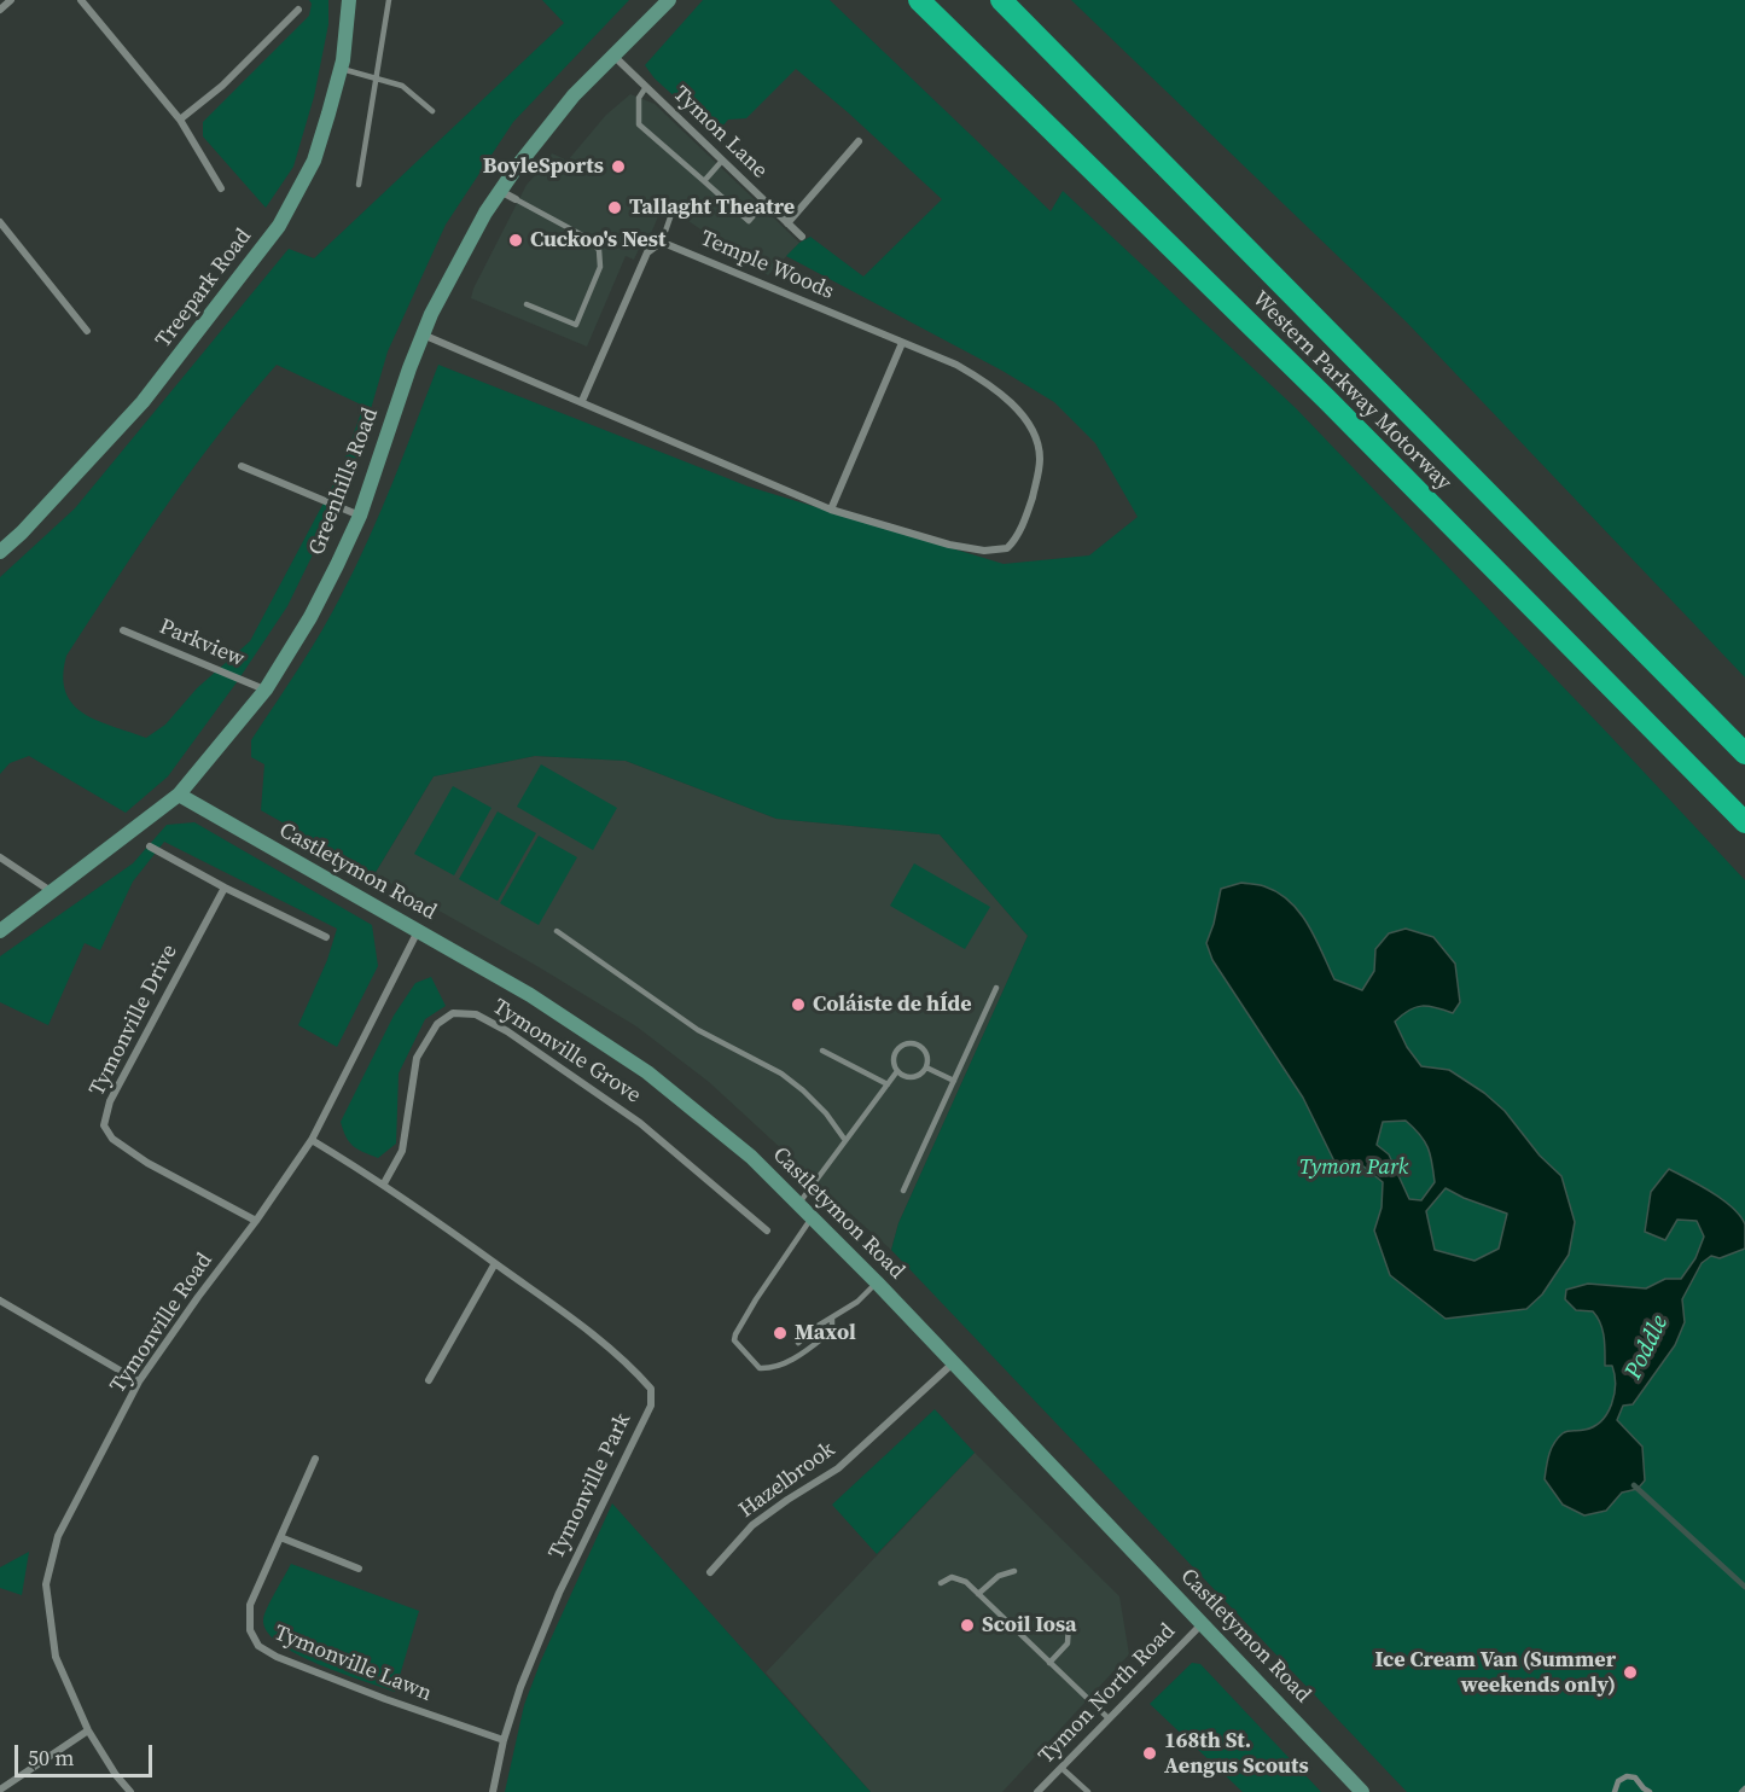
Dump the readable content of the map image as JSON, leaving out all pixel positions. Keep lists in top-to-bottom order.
{
  "streets": {
    "highway": ["Western Parkway Motorway"],
    "street": [
      "Tymon Lane",
      "Temple Woods",
      "Treepark Road",
      "Greenhills Road",
      "Parkview",
      "Castletymon Road",
      "Tymonville Drive",
      "Tymonville Grove",
      "Tymonville Road",
      "Hazelbrook",
      "Tymonville Park",
      "Tymonville Lawn",
      "Tymon North Road"
    ]
  },
  "crossings": [
    ["Tymon Lane", "Greenhills Road"],
    ["Temple Woods", "Greenhills Road"],
    ["Greenhills Road", "Parkview"],
    ["Greenhills Road", "Castletymon Road"],
    ["Castletymon Road", "Tymonville Road"],
    ["Castletymon Road", "Hazelbrook"],
    ["Castletymon Road", "Tymon North Road"],
    ["Tymonville Drive", "Tymonville Road"],
    ["Tymonville Grove", "Tymonville Park"],
    ["Tymonville Road", "Tymonville Park"],
    ["Tymonville Park", "Tymonville Lawn"]
  ],
  "water": ["Poddle"],
  "parks": ["Tymon Park"],
  "places": [
    "BoyleSports",
    "Tallaght Theatre",
    "Cuckoo's Nest",
    "Coláiste de hÍde",
    "Maxol",
    "Scoil Iosa",
    "Ice Cream Van (Summer weekends only)",
    "168th St. Aengus Scouts"
  ],
  "scale_bar": "50 m"
}
